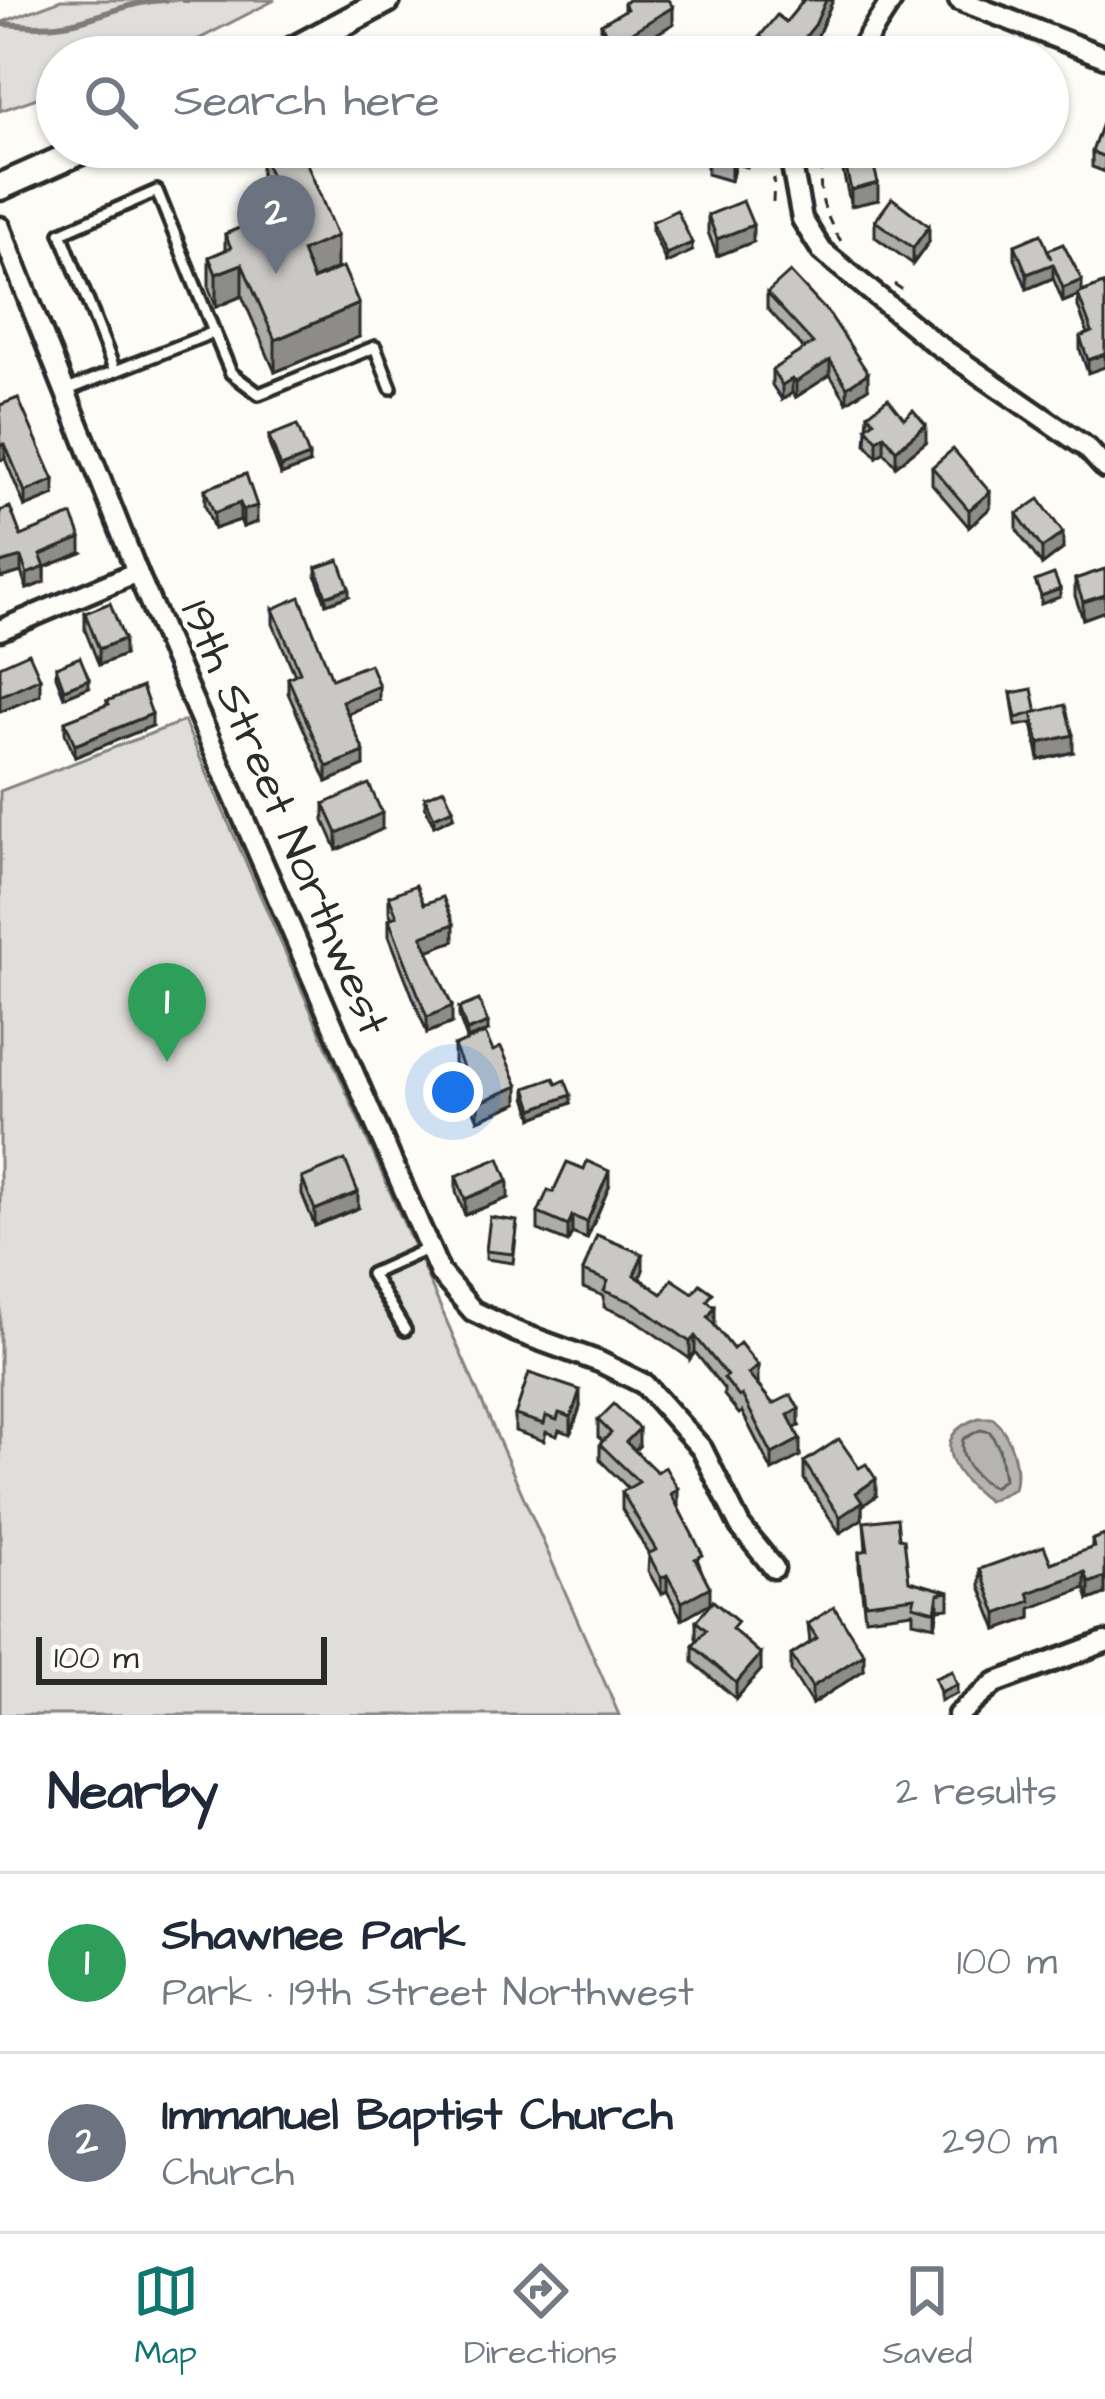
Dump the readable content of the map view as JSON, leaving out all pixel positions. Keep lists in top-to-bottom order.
{
  "streets": {
    "street": ["19th Street Northwest"]
  },
  "scale_bar": "100 m",
  "page": {
    "search": "Search here",
    "pins": ["2", "1"],
    "scale": "100 m",
    "heading": ["Nearby", "2 results"],
    "list": [
      {
        "mark": "1",
        "name": "Shawnee Park",
        "note": "Park · 19th Street Northwest",
        "value": "100 m"
      },
      {
        "mark": "2",
        "name": "Immanuel Baptist Church",
        "note": "Church",
        "value": "290 m"
      }
    ],
    "nav": ["Map", "Directions", "Saved"]
  }
}
